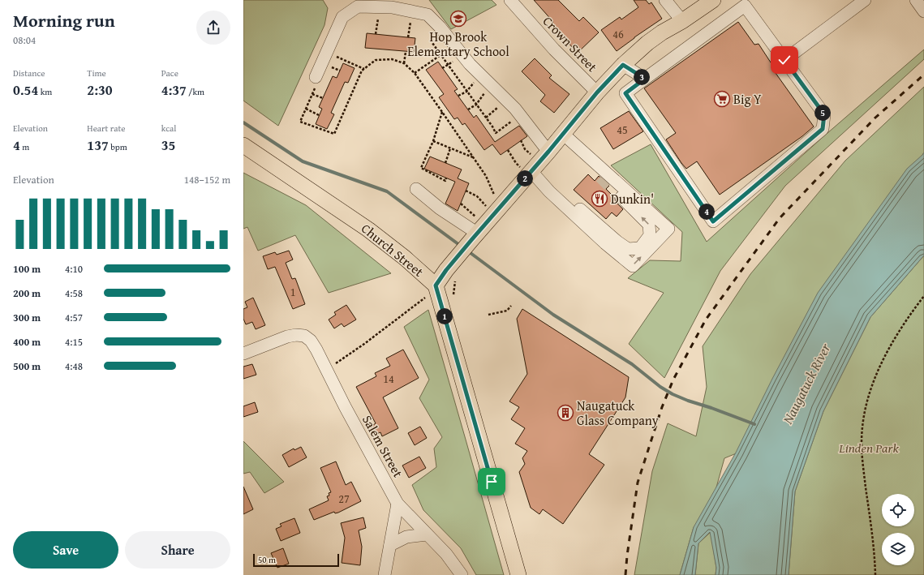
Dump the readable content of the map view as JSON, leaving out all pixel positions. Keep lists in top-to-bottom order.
{
  "streets": {
    "main road": ["Church Street"],
    "street": ["Crown Street", "Salem Street"]
  },
  "water": ["Naugatuck River"],
  "parks": ["Linden Park"],
  "places": {
    "school or university": ["Hop Brook Elementary School"],
    "supermarket": ["Big Y"],
    "restaurant": ["Dunkin'"],
    "building": ["Naugatuck Glass Company"]
  },
  "house_numbers": [
    "46",
    "45",
    "1",
    "14",
    "27"
  ],
  "scale_bar": "50 m",
  "page": {
    "heading": ["Morning run", "08:04"],
    "stats": [
      ["Distance", "0.54 km"],
      ["Time", "2:30"],
      ["Pace", "4:37 /km"],
      ["Elevation", "4 m"],
      ["Heart rate", "137 bpm"],
      ["kcal", "35"]
    ],
    "pins": [
      "3",
      "5",
      "2",
      "4",
      "1"
    ],
    "chart": ["Elevation", "148–152 m"],
    "list": [
      {
        "name": "100 m",
        "note": "4:10"
      },
      {
        "name": "200 m",
        "note": "4:58"
      },
      {
        "name": "300 m",
        "note": "4:57"
      },
      {
        "name": "400 m",
        "note": "4:15"
      },
      {
        "name": "500 m",
        "note": "4:48"
      }
    ],
    "buttons": ["Save", "Share"],
    "scale": "50 m"
  }
}
